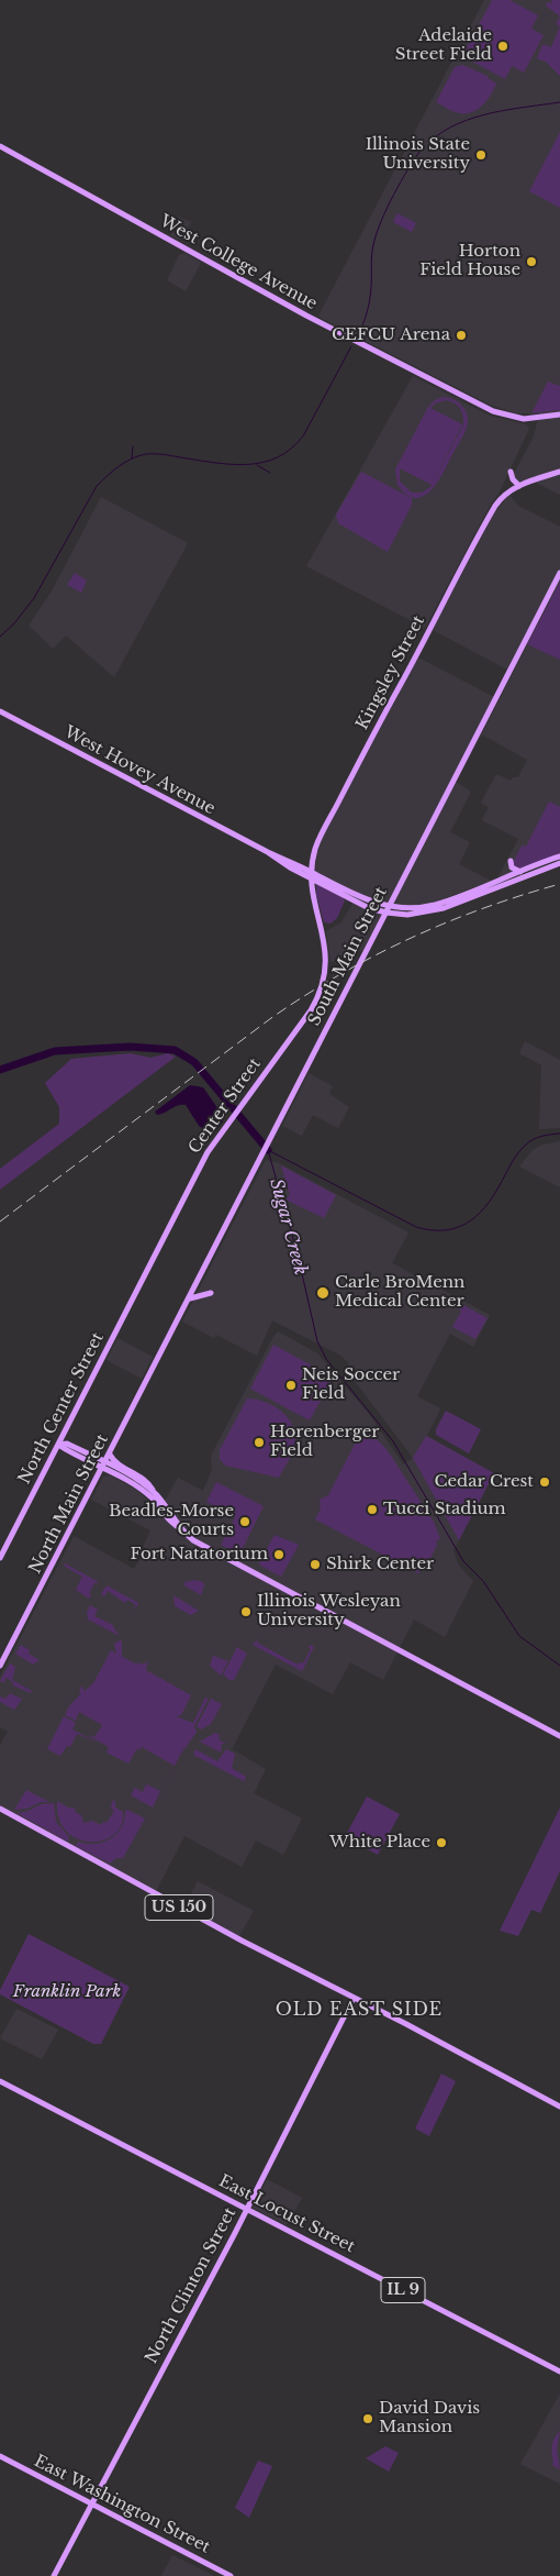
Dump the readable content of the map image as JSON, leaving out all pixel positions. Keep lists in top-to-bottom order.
{
  "streets": {
    "main road": [
      "West College Avenue",
      "Kingsley Street",
      "West Hovey Avenue",
      "South Main Street",
      "Center Street",
      "North Center Street",
      "North Main Street",
      "US 150",
      "East Locust Street",
      "North Clinton Street",
      "IL 9",
      "East Washington Street"
    ]
  },
  "crossings": [
    ["Kingsley Street", "West Hovey Avenue"],
    ["Kingsley Street", "Center Street"],
    ["West Hovey Avenue", "South Main Street"],
    ["South Main Street", "North Main Street"],
    ["Center Street", "North Center Street"],
    ["US 150", "North Clinton Street"],
    ["East Locust Street", "North Clinton Street"],
    ["North Clinton Street", "East Washington Street"]
  ],
  "districts": ["OLD EAST SIDE"],
  "water": ["Sugar Creek"],
  "parks": ["Franklin Park"],
  "places": [
    "Adelaide Street Field",
    "Illinois State University",
    "Horton Field House",
    "CEFCU Arena",
    "Carle BroMenn Medical Center",
    "Neis Soccer Field",
    "Horenberger Field",
    "Cedar Crest",
    "Tucci Stadium",
    "Beadles-Morse Courts",
    "Fort Natatorium",
    "Shirk Center",
    "Illinois Wesleyan University",
    "White Place",
    "David Davis Mansion"
  ]
}
